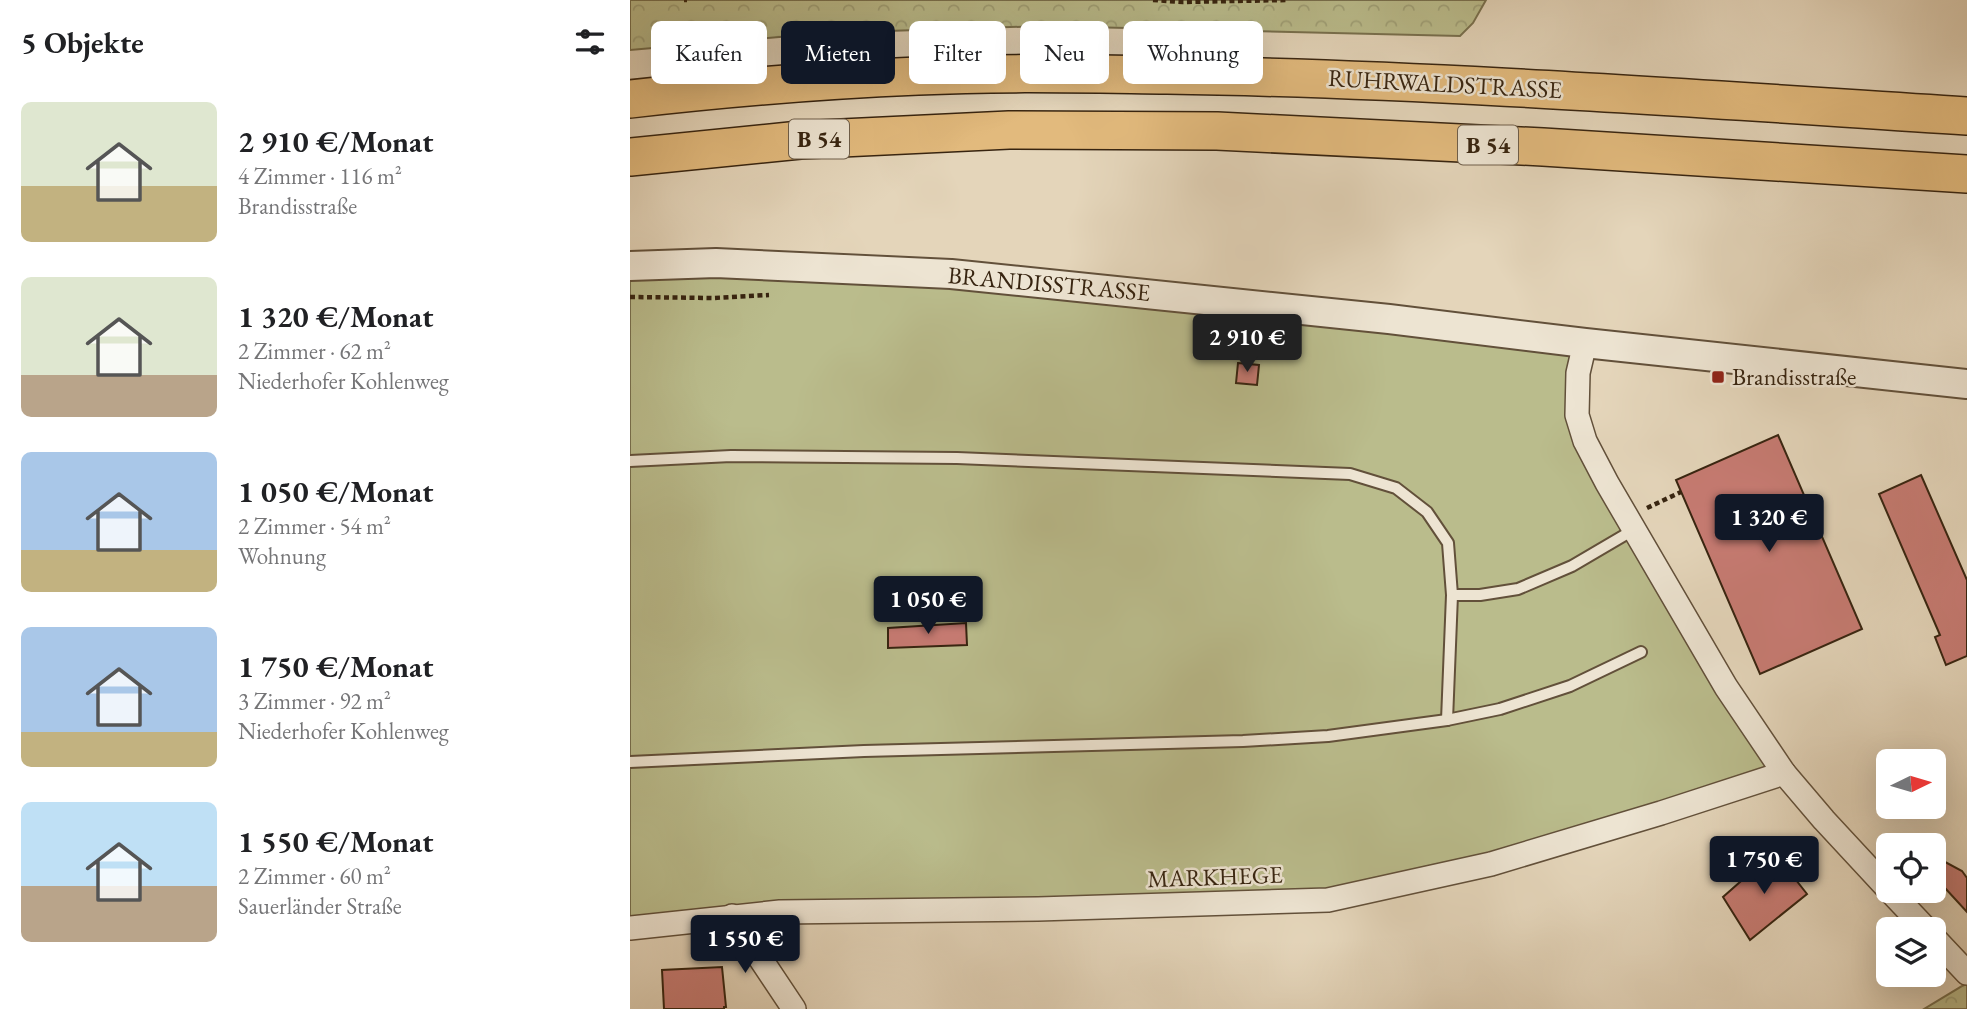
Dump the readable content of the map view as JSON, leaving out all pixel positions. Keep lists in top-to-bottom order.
{
  "streets": {
    "highway": ["RUHRWALDSTRASSE", "B 54"],
    "street": ["BRANDISSTRASSE", "MARKHEGE"]
  },
  "places": {
    "transit": ["Brandisstraße"]
  },
  "north": "right",
  "page": {
    "heading": "5 Objekte",
    "chip": [
      "Kaufen",
      "Mieten",
      "Filter",
      "Neu",
      "Wohnung"
    ],
    "list": [
      {
        "name": "2 910 €/Monat",
        "note": "4 Zimmer · 116 m² · Brandisstraße"
      },
      {
        "name": "1 320 €/Monat",
        "note": "2 Zimmer · 62 m² · Niederhofer Kohlenweg"
      },
      {
        "name": "1 050 €/Monat",
        "note": "2 Zimmer · 54 m² · Wohnung"
      },
      {
        "name": "1 750 €/Monat",
        "note": "3 Zimmer · 92 m² · Niederhofer Kohlenweg"
      },
      {
        "name": "1 550 €/Monat",
        "note": "2 Zimmer · 60 m² · Sauerländer Straße"
      }
    ],
    "price": [
      "2 910 €",
      "1 320 €",
      "1 050 €",
      "1 750 €",
      "1 550 €"
    ]
  }
}
